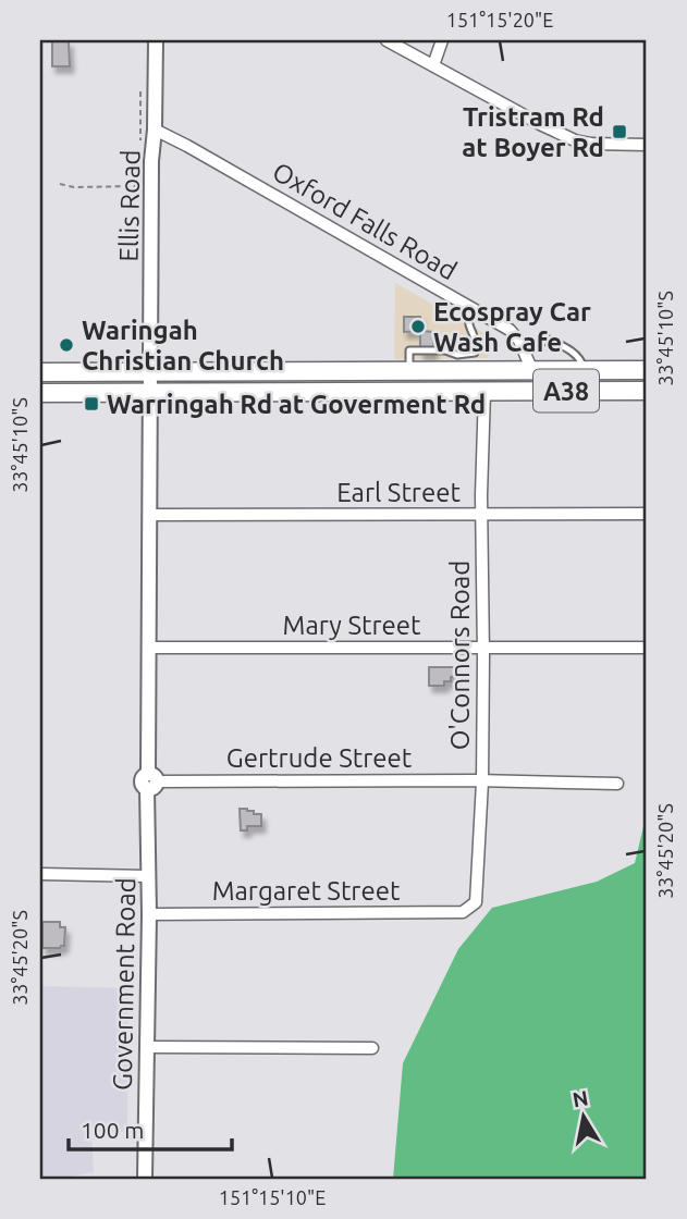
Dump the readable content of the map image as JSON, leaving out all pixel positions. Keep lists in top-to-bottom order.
{
  "streets": {
    "highway": ["A38"],
    "street": [
      "Ellis Road",
      "Oxford Falls Road",
      "Earl Street",
      "Mary Street",
      "O'Connors Road",
      "Gertrude Street",
      "Margaret Street",
      "Government Road"
    ]
  },
  "crossings": [
    ["Ellis Road", "Oxford Falls Road"],
    ["Ellis Road", "A38"],
    ["Ellis Road", "Government Road"],
    ["Oxford Falls Road", "A38"],
    ["A38", "O'Connors Road"],
    ["A38", "Government Road"],
    ["Earl Street", "O'Connors Road"],
    ["Earl Street", "Government Road"],
    ["Mary Street", "O'Connors Road"],
    ["Mary Street", "Government Road"],
    ["O'Connors Road", "Gertrude Street"],
    ["O'Connors Road", "Margaret Street"],
    ["Gertrude Street", "Government Road"],
    ["Margaret Street", "Government Road"]
  ],
  "places": {
    "transit": ["Tristram Rd at Boyer Rd", "Warringah Rd at Goverment Rd"],
    "other": ["Ecospray Car Wash Cafe", "Waringah Christian Church"]
  },
  "scale_bar": "100 m",
  "north": "top",
  "coordinates": [
    "151°15'20\"E",
    "33°45'10\"S",
    "33°45'20\"S",
    "151°15'10\"E"
  ]
}
